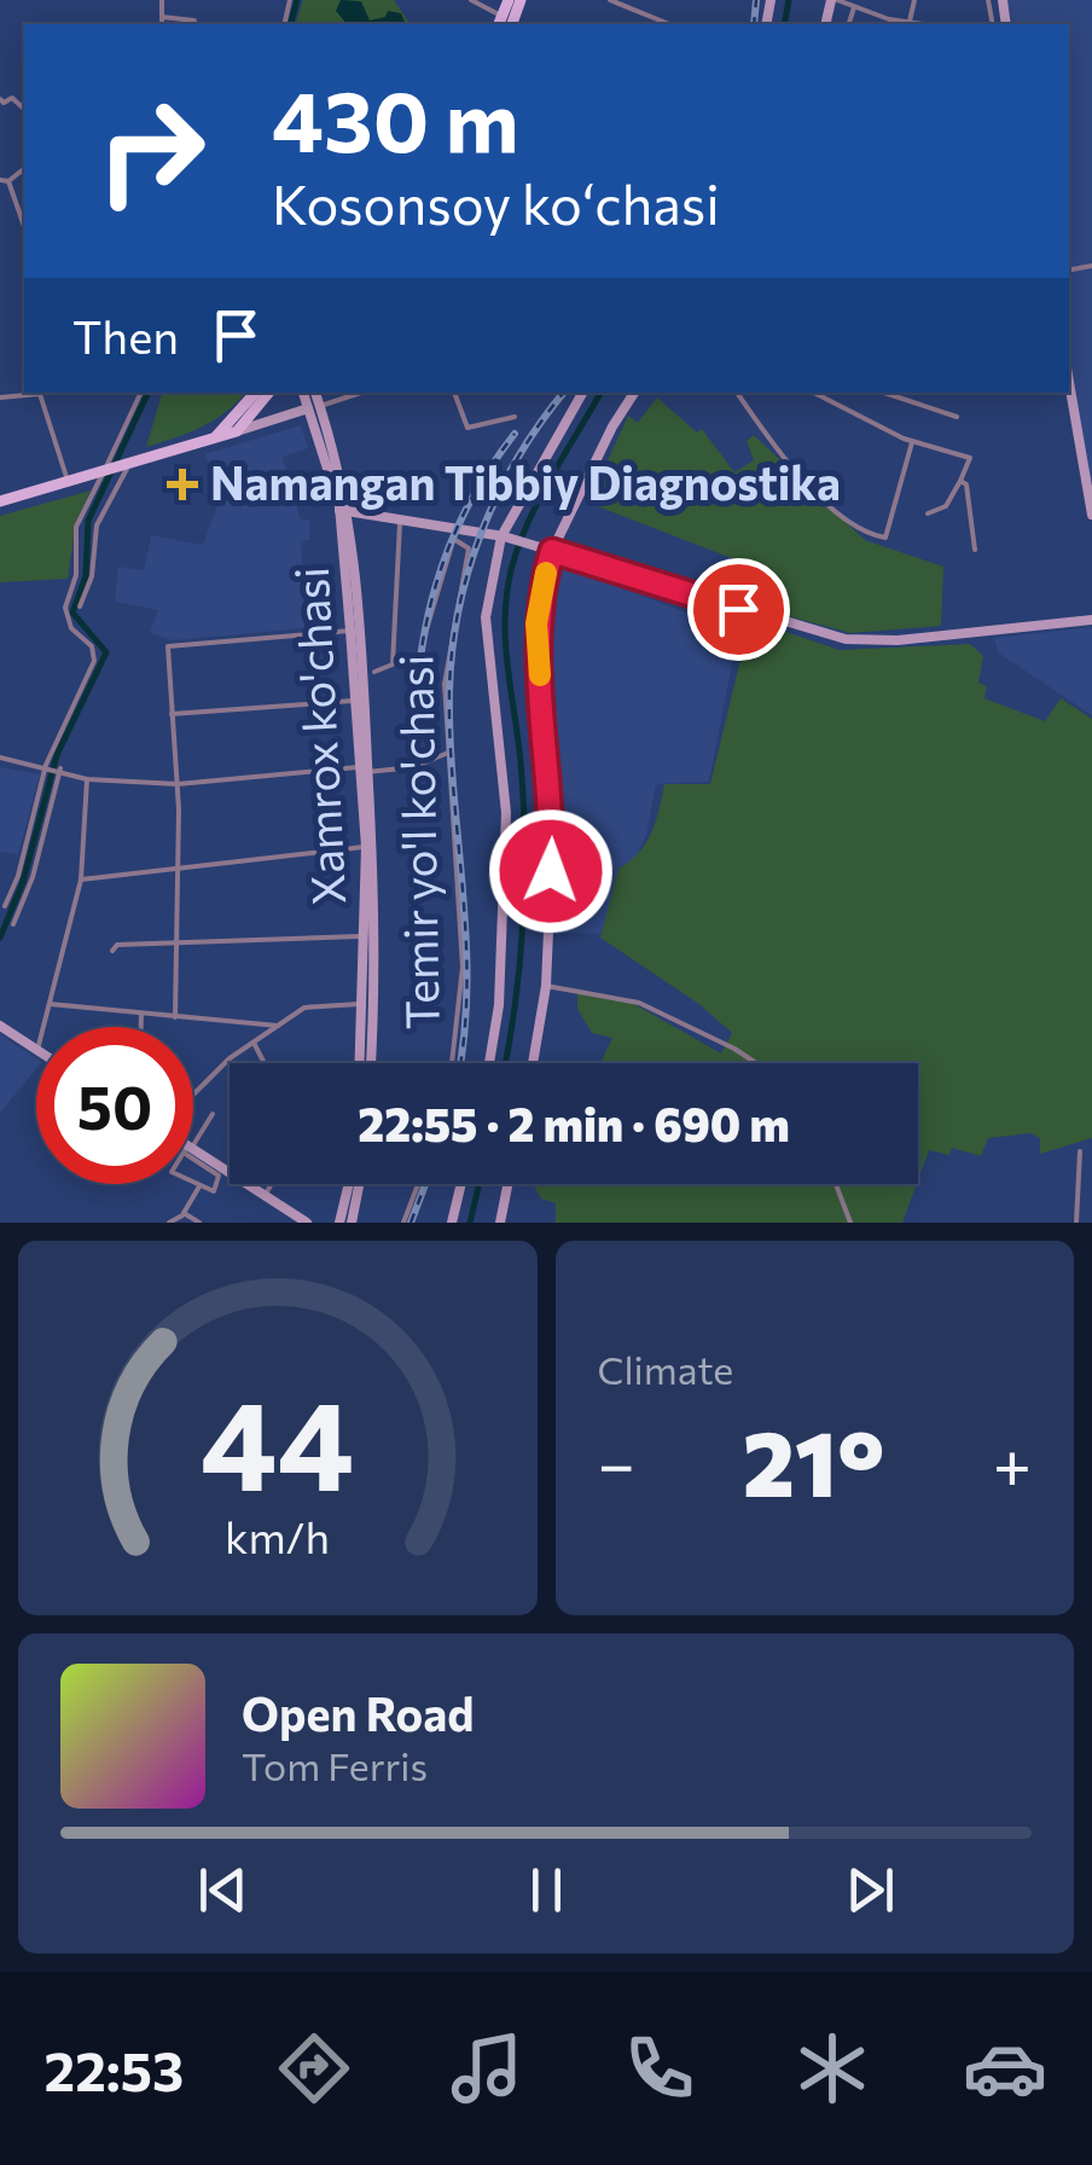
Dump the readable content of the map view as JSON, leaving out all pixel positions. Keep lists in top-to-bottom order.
{
  "streets": {
    "main road": ["Xamrox ko'chasi"],
    "street": ["Temir yo'l ko'chasi"]
  },
  "places": {
    "health": ["Namangan Tibbiy Diagnostika"]
  },
  "page": {
    "turn": ["430 m", "Kosonsoy koʻchasi"],
    "then": "Then",
    "limit": "50",
    "trip": "22:55 · 2 min · 690 m",
    "tile": "Climate",
    "heat": ["−", "21°", "+"],
    "song": ["Open Road", "Tom Ferris"],
    "tabs": "22:53",
    "gauge": ["44", "km/h"]
  }
}
